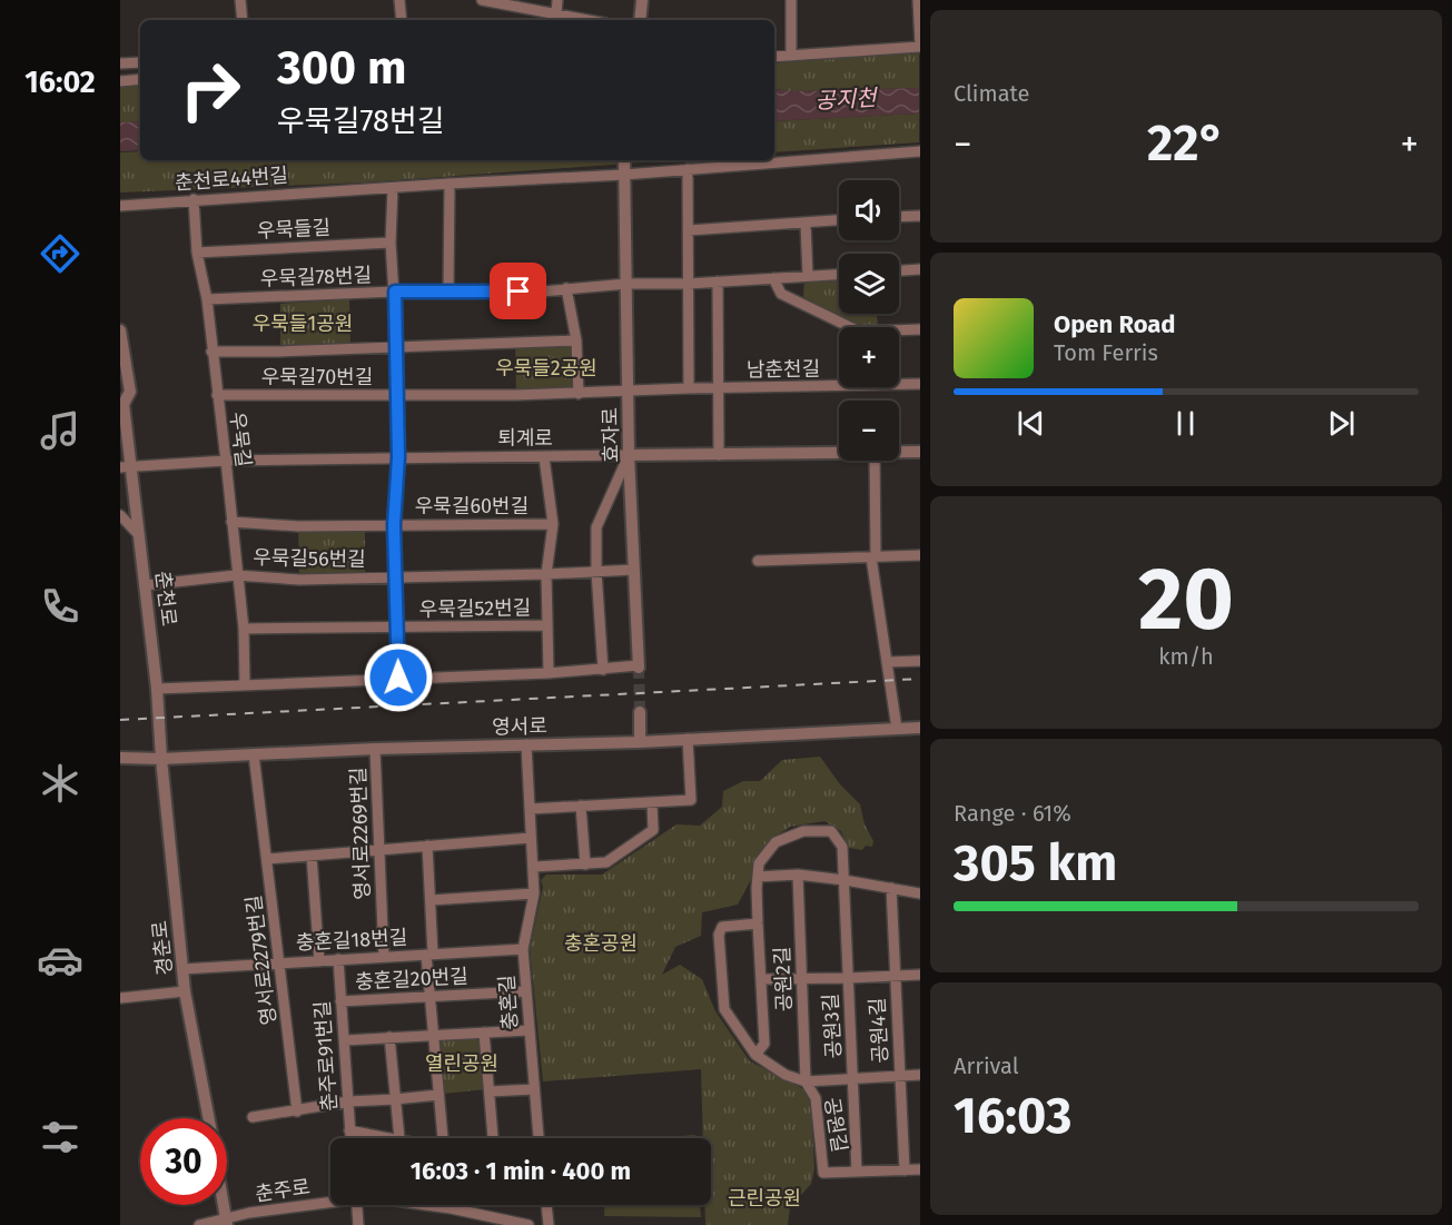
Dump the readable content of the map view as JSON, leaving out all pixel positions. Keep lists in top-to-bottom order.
{
  "streets": {
    "street": [
      "춘천로44번길",
      "우묵들길",
      "우묵길78번길",
      "남춘천길",
      "우묵길70번길",
      "효자로",
      "퇴계로",
      "우묵길",
      "우묵길60번길",
      "우묵길56번길",
      "춘천로",
      "우묵길52번길",
      "영서로",
      "영서로2269번길",
      "충혼길18번길",
      "경춘로",
      "영서로2279번길",
      "충혼길20번길",
      "공원2길",
      "충혼길",
      "공원3길",
      "공원4길",
      "춘주로91번길",
      "공원길",
      "춘주로"
    ]
  },
  "crossings": [
    ["춘천로44번길", "효자로"],
    ["춘천로44번길", "우묵길"],
    ["우묵들길", "우묵길"],
    ["우묵길78번길", "효자로"],
    ["우묵길78번길", "우묵길"],
    ["남춘천길", "우묵길70번길"],
    ["남춘천길", "효자로"],
    ["우묵길70번길", "효자로"],
    ["우묵길70번길", "우묵길"],
    ["효자로", "퇴계로"],
    ["효자로", "우묵길56번길"],
    ["퇴계로", "우묵길"],
    ["퇴계로", "춘천로"],
    ["퇴계로", "우묵길52번길"],
    ["우묵길", "우묵길60번길"],
    ["우묵길", "우묵길56번길"],
    ["우묵길", "우묵길52번길"],
    ["우묵길60번길", "우묵길52번길"],
    ["우묵길56번길", "춘천로"],
    ["우묵길56번길", "우묵길52번길"],
    ["춘천로", "영서로"],
    ["춘천로", "경춘로"],
    ["영서로", "영서로2269번길"],
    ["영서로", "경춘로"],
    ["영서로", "영서로2279번길"],
    ["영서로", "충혼길"],
    ["영서로2269번길", "충혼길18번길"],
    ["충혼길18번길", "경춘로"],
    ["충혼길18번길", "영서로2279번길"],
    ["충혼길18번길", "충혼길"],
    ["충혼길18번길", "춘주로91번길"],
    ["경춘로", "춘주로"],
    ["충혼길20번길", "충혼길"],
    ["충혼길20번길", "춘주로91번길"],
    ["공원2길", "공원길"],
    ["공원3길", "공원길"]
  ],
  "water": ["공지천"],
  "parks": [
    "우묵들1공원",
    "우묵들2공원",
    "충혼공원",
    "열린공원",
    "근린공원"
  ],
  "page": {
    "tabs": "16:02",
    "tile": [
      "Climate",
      ["20", "km/h"],
      ["Range · 61%", "305 km"],
      ["Arrival", "16:03"]
    ],
    "turn": ["300 m", "우묵길78번길"],
    "heat": ["−", "22°", "+"],
    "map_buttons": ["+", "−"],
    "song": ["Open Road", "Tom Ferris"],
    "limit": "30",
    "trip": "16:03 · 1 min · 400 m"
  }
}
